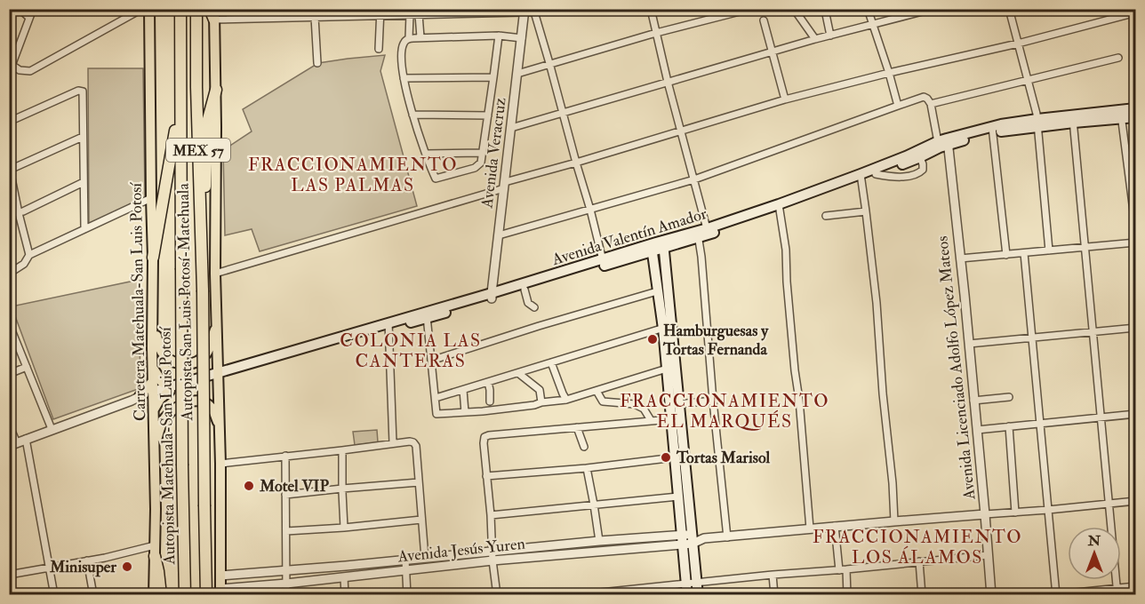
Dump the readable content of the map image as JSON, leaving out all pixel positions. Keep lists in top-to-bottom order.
{
  "streets": {
    "highway": ["MEX 57", "Autopista San Luis Potosí-Matehuala", "Autopista Matehuala-San Luis Potosí"],
    "main road": ["Avenida Valentín Amador", "Carretera Matehuala-San Luis Potosí"],
    "street": ["Avenida Veracruz", "Avenida Licenciado Adolfo López Mateos", "Avenida Jesús Yuren"]
  },
  "crossings": [
    ["Avenida Veracruz", "Avenida Valentín Amador"],
    ["Avenida Valentín Amador", "Carretera Matehuala-San Luis Potosí"],
    ["Avenida Valentín Amador", "Avenida Licenciado Adolfo López Mateos"],
    ["Avenida Licenciado Adolfo López Mateos", "Avenida Jesús Yuren"]
  ],
  "districts": [
    "FRACCIONAMIENTO LAS PALMAS",
    "COLONIA LAS CANTERAS",
    "FRACCIONAMIENTO EL MARQUÉS",
    "FRACCIONAMIENTO LOS ÁLAMOS"
  ],
  "places": [
    "Hamburguesas y Tortas Fernanda",
    "Tortas Marisol",
    "Motel VIP",
    "Minisuper"
  ],
  "north": "top"
}
